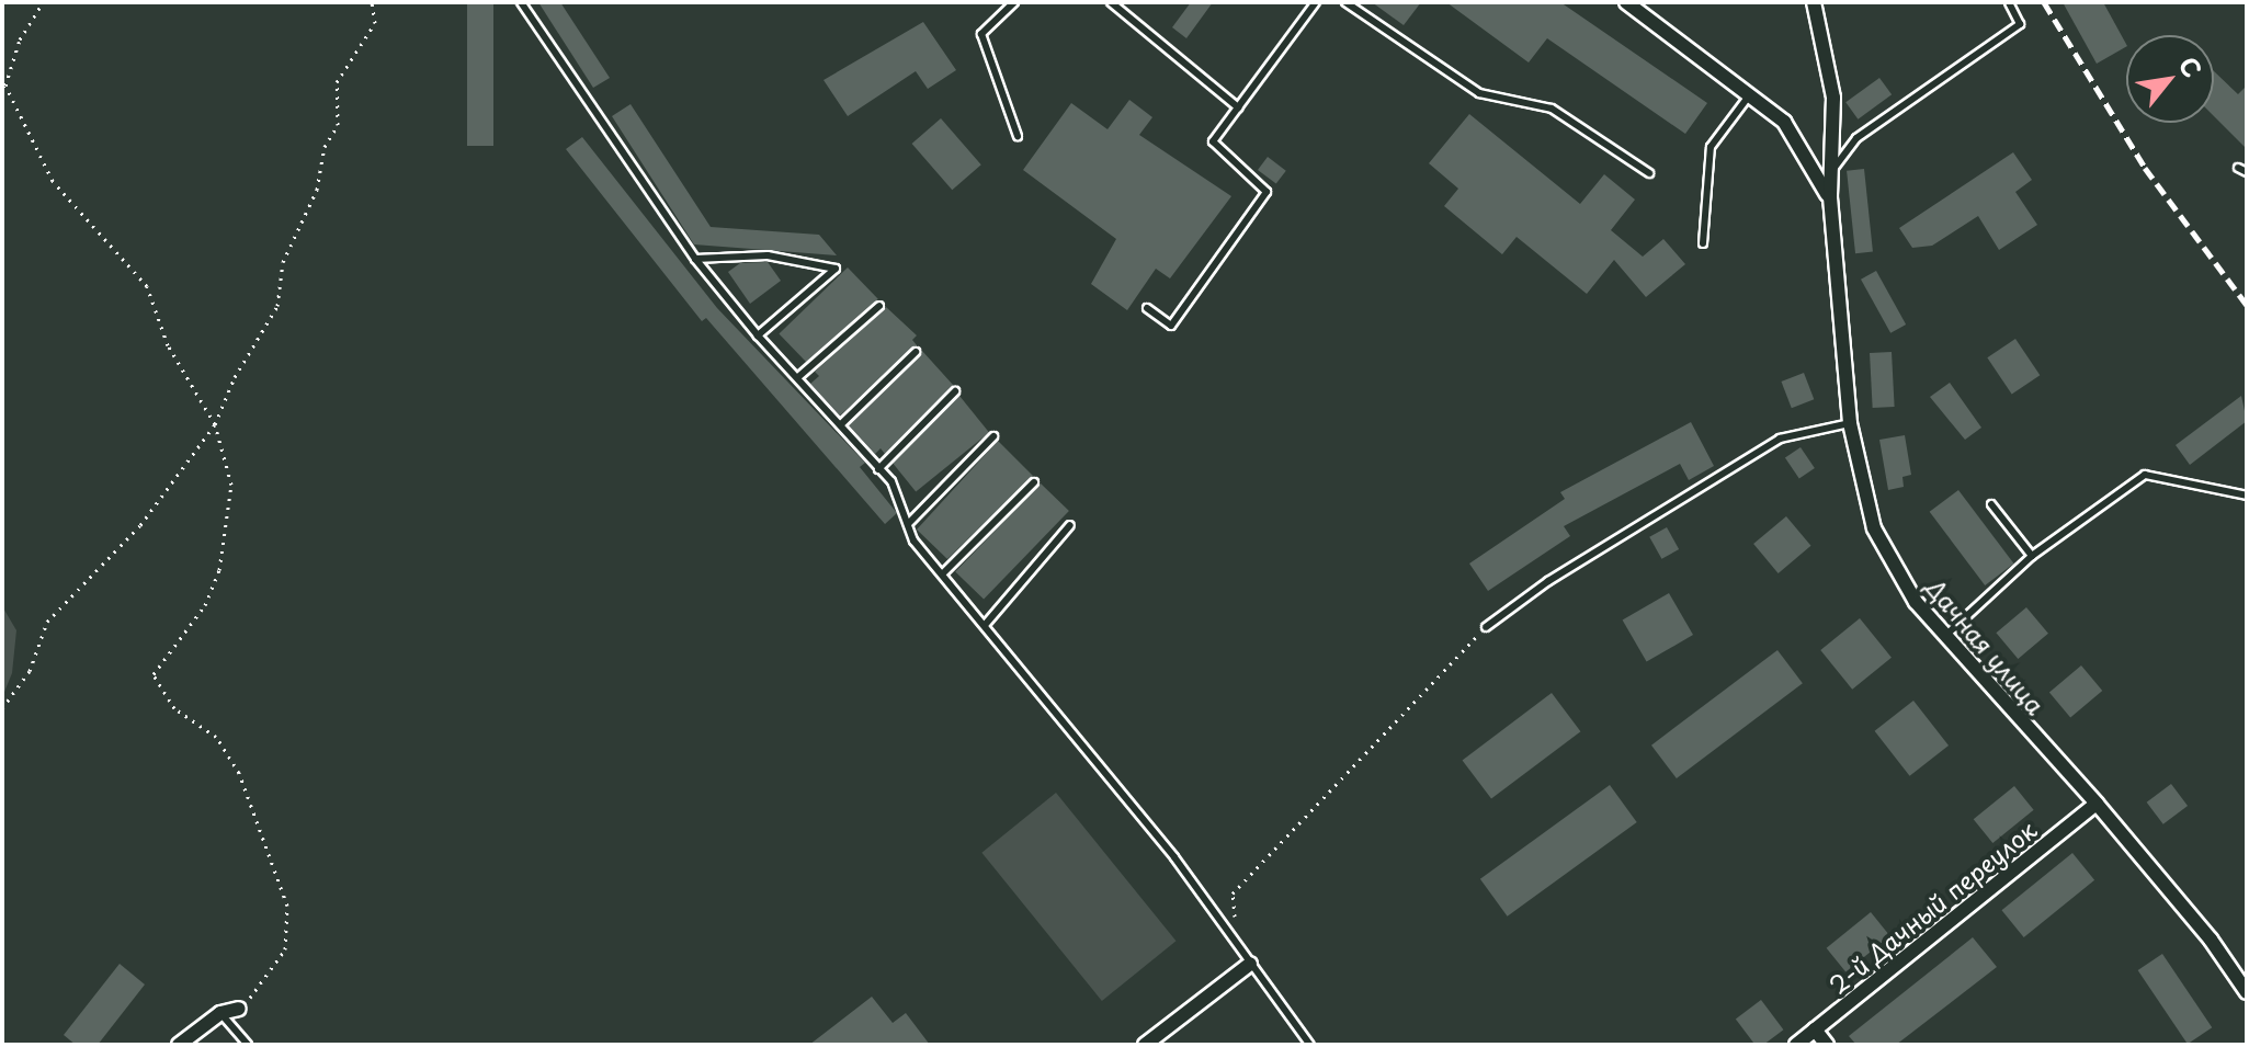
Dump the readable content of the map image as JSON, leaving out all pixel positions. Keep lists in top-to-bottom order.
{
  "streets": {
    "street": ["Дачная улица", "2-й Дачный переулок"]
  },
  "crossings": [
    ["Дачная улица", "2-й Дачный переулок"]
  ],
  "north": "top right"
}
